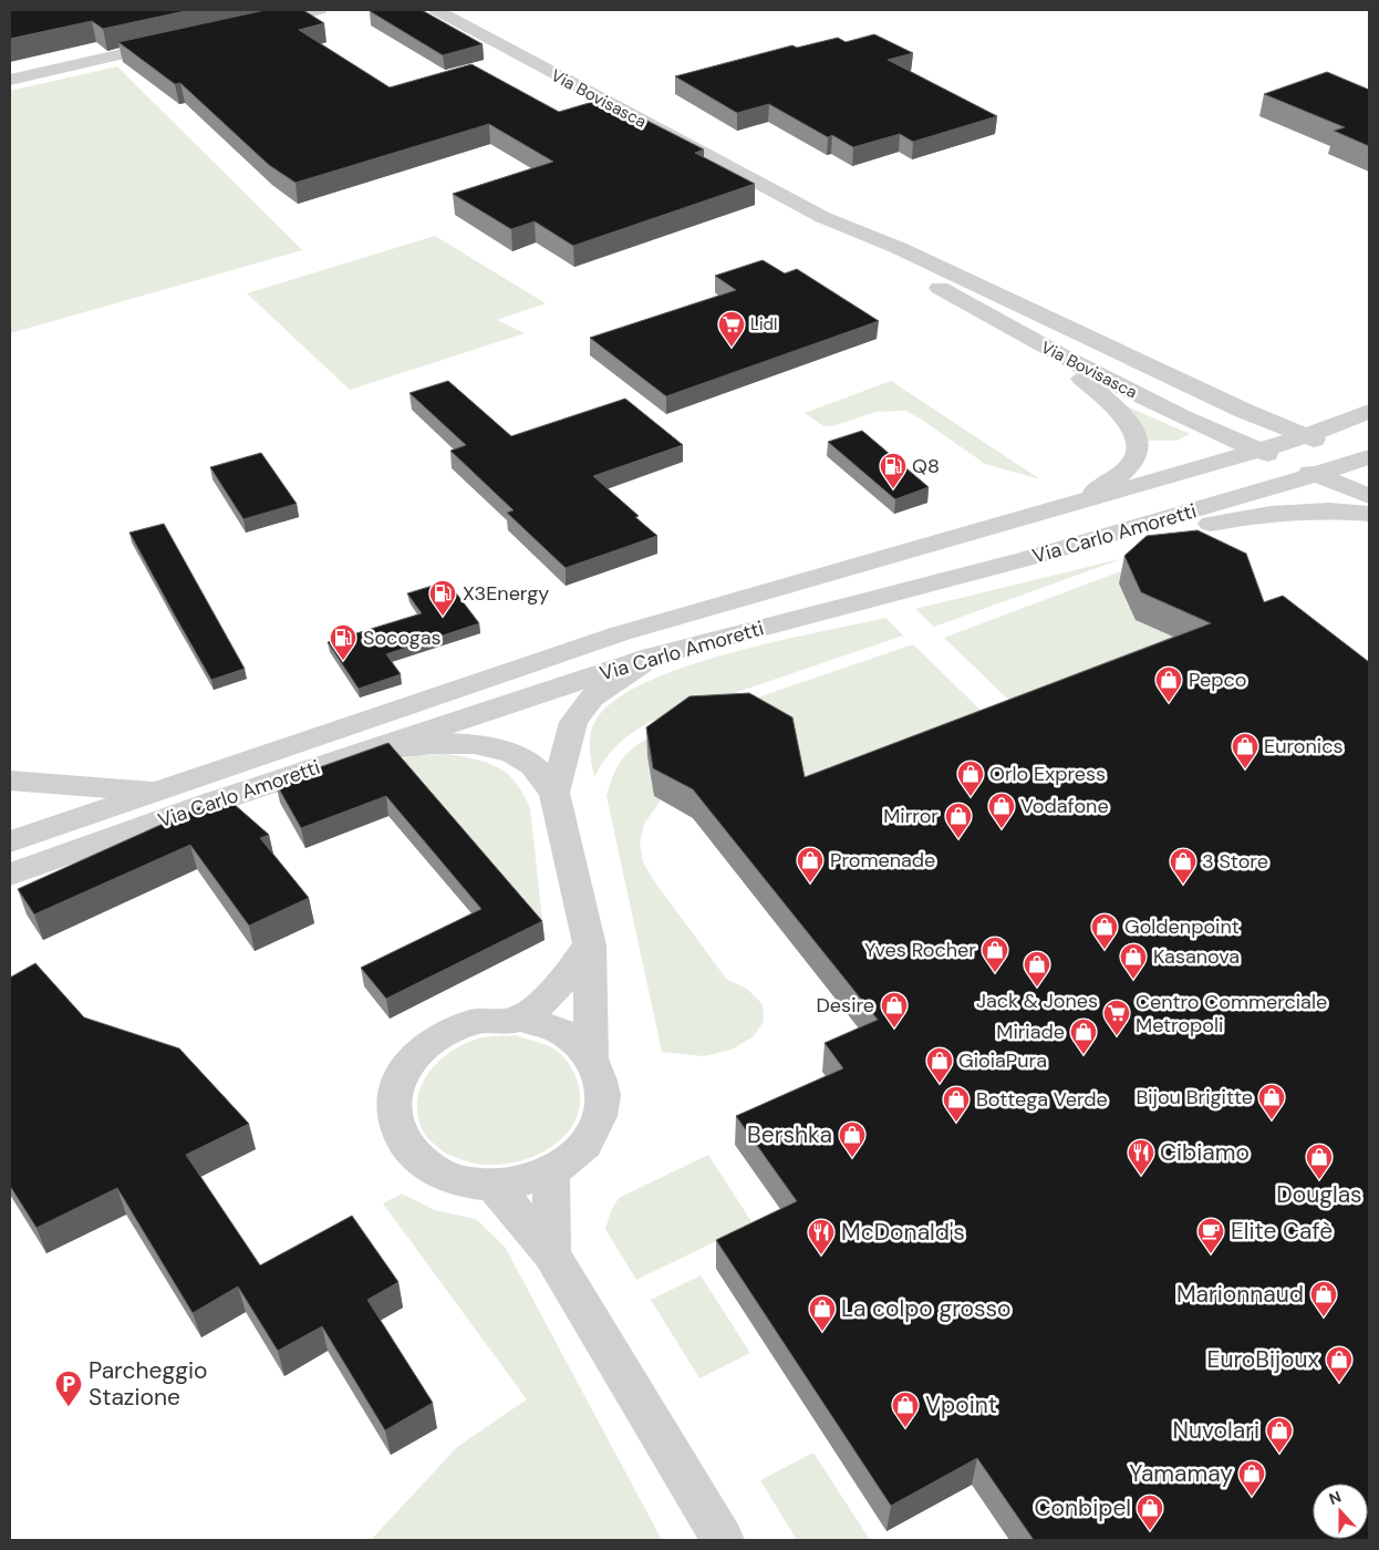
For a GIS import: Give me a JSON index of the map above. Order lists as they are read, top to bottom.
{
  "streets": {
    "street": ["Via Bovisasca", "Via Carlo Amoretti"]
  },
  "crossings": [
    ["Via Bovisasca", "Via Carlo Amoretti"]
  ],
  "places": {
    "supermarket": ["Lidl", "Centro Commerciale Metropoli"],
    "fuel station": ["Q8", "X3Energy", "Socogas"],
    "shop": [
      "Pepco",
      "Euronics",
      "Orlo Express",
      "Vodafone",
      "Mirror",
      "Promenade",
      "3 Store",
      "Goldenpoint",
      "Yves Rocher",
      "Kasanova",
      "Jack & Jones",
      "Desire",
      "Miriade",
      "GioiaPura",
      "Bijou Brigitte",
      "Bottega Verde",
      "Bershka",
      "Douglas",
      "Marionnaud",
      "La colpo grosso",
      "EuroBijoux",
      "Vpoint",
      "Nuvolari",
      "Yamamay",
      "Conbipel"
    ],
    "restaurant": ["Cibiamo", "McDonald's"],
    "cafe": ["Elite Cafè"],
    "parking": ["Parcheggio Stazione"]
  },
  "north": "top"
}
